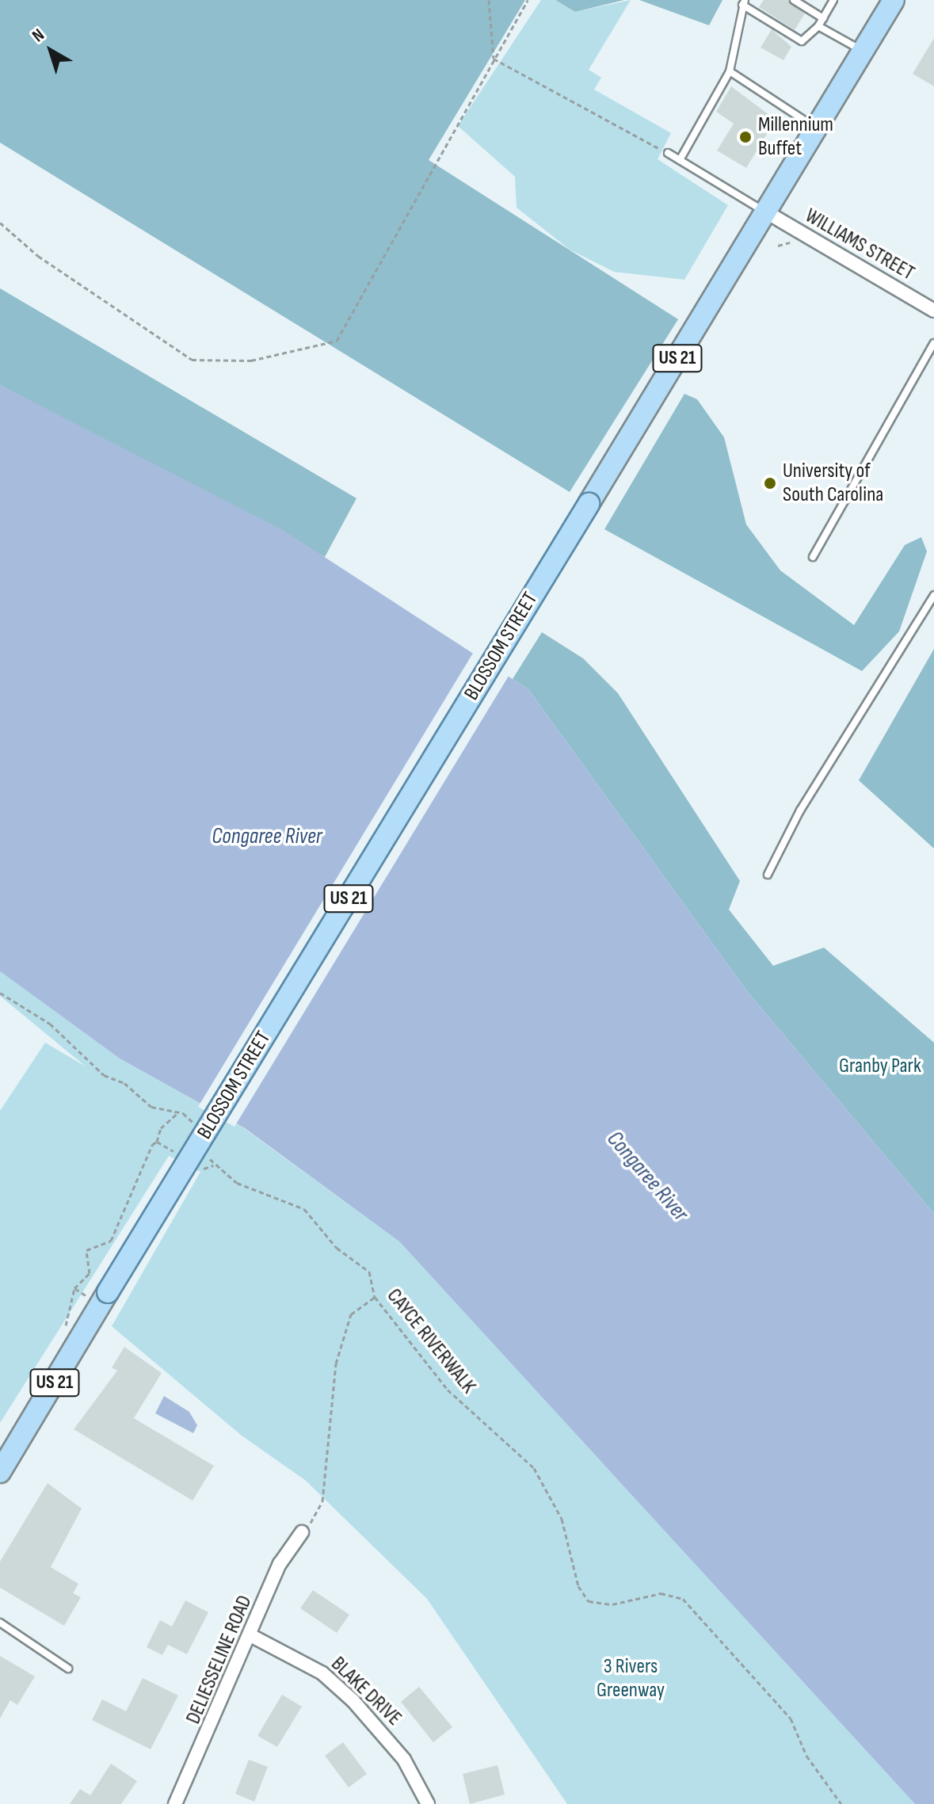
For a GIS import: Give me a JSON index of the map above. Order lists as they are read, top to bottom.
{
  "streets": {
    "main road": ["US 21", "BLOSSOM STREET"],
    "street": ["WILLIAMS STREET", "DELIESSELINE ROAD", "BLAKE DRIVE"],
    "path": ["CAYCE RIVERWALK"]
  },
  "crossings": [
    ["WILLIAMS STREET", "BLOSSOM STREET"],
    ["DELIESSELINE ROAD", "BLAKE DRIVE"]
  ],
  "water": ["Congaree River"],
  "parks": ["Granby Park", "3 Rivers Greenway"],
  "places": ["Millennium Buffet", "University of South Carolina"],
  "north": "top left"
}
